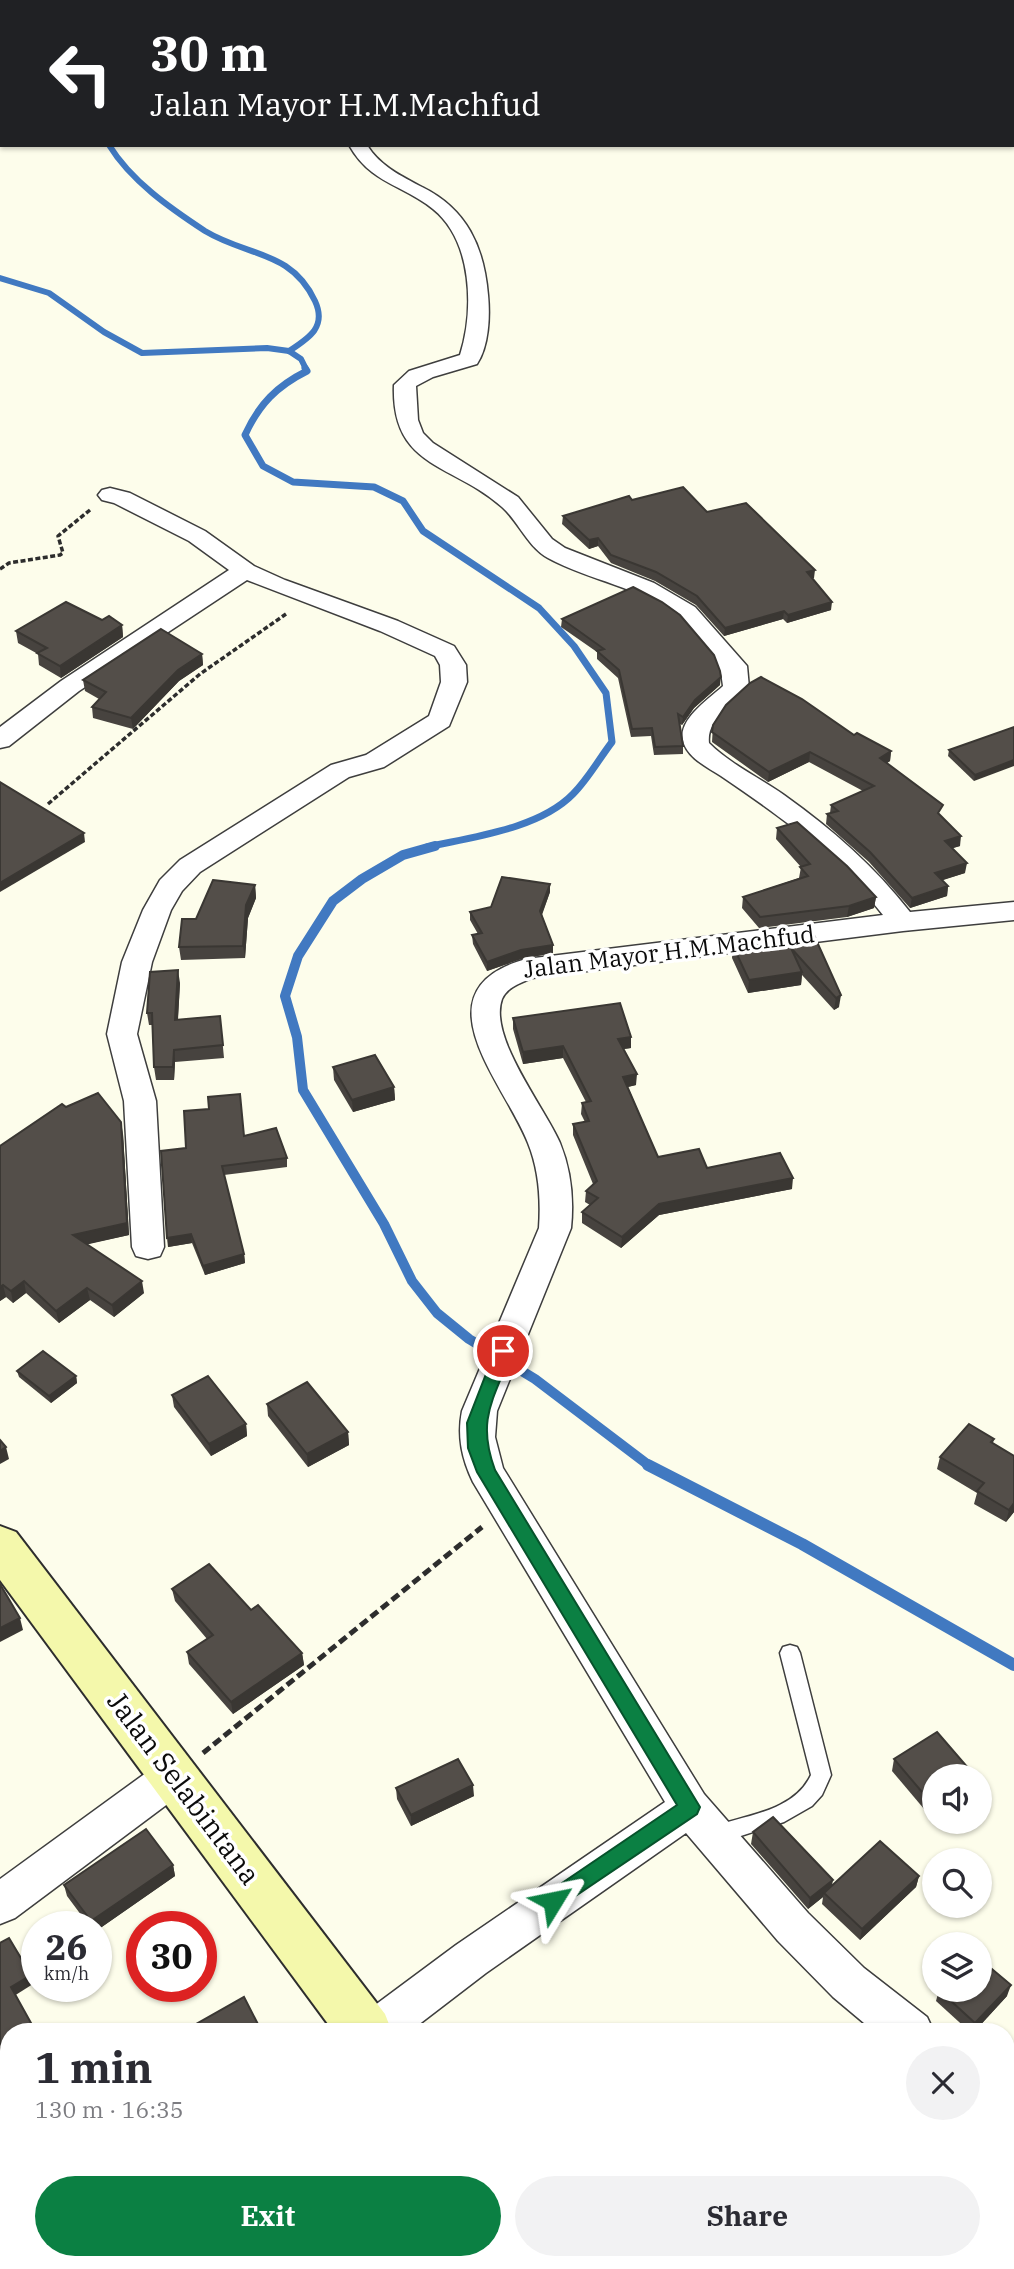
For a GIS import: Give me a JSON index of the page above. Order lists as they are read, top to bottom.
{
  "streets": {
    "street": ["Jalan Mayor H.M.Machfud", "Jalan Selabintana"]
  },
  "page": {
    "turn": ["30 m", "Jalan Mayor H.M.Machfud"],
    "speed": "26 km/h",
    "limit": "30",
    "heading": ["1 min", "130 m · 16:35"],
    "buttons": ["Exit", "Share"]
  }
}
